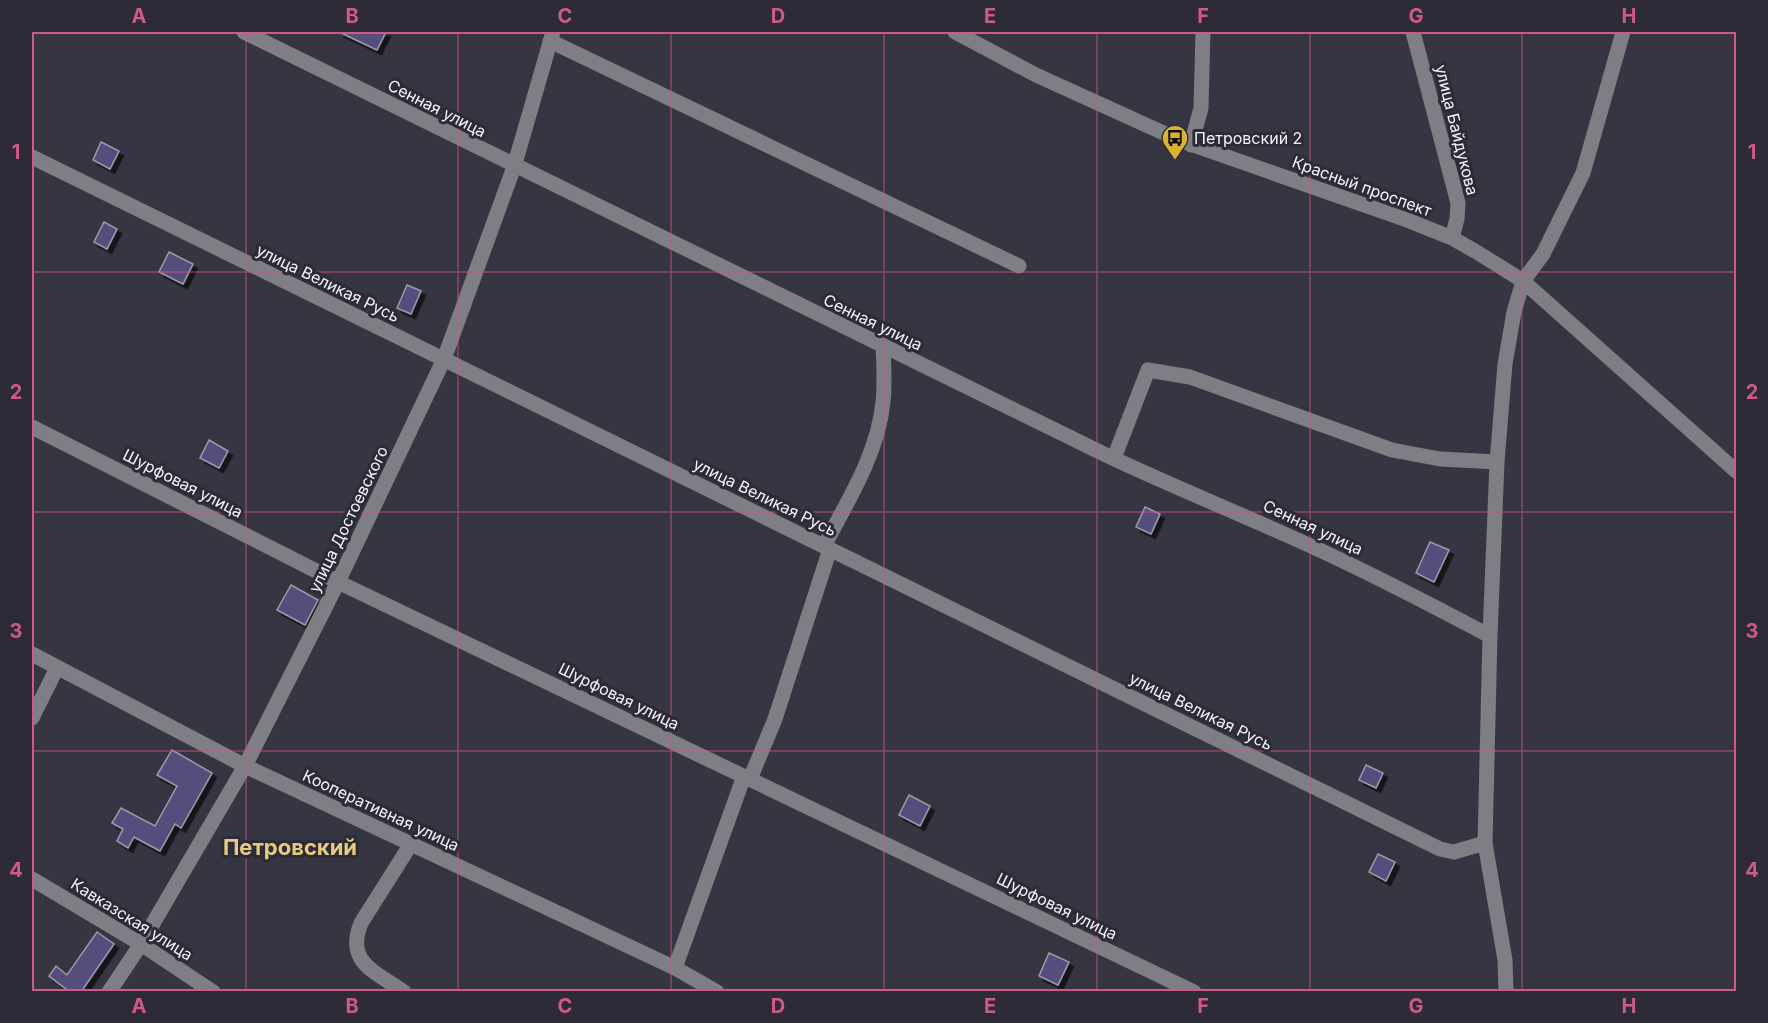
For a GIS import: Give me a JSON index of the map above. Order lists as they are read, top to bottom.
{
  "streets": {
    "street": [
      "Сенная улица",
      "улица Байдукова",
      "Красный проспект",
      "улица Великая Русь",
      "Шурфовая улица",
      "улица Достоевского",
      "Кооперативная улица",
      "Кавказская улица"
    ]
  },
  "crossings": [
    ["Сенная улица", "улица Достоевского"],
    ["улица Байдукова", "Красный проспект"],
    ["улица Великая Русь", "улица Достоевского"],
    ["Шурфовая улица", "улица Достоевского"],
    ["улица Достоевского", "Кооперативная улица"],
    ["улица Достоевского", "Кавказская улица"]
  ],
  "districts": ["Петровский"],
  "places": {
    "bus stop": ["Петровский 2"]
  },
  "grid": {
    "columns": [
      "A",
      "B",
      "C",
      "D",
      "E",
      "F",
      "G",
      "H"
    ],
    "rows": [
      "1",
      "2",
      "3",
      "4"
    ]
  }
}
